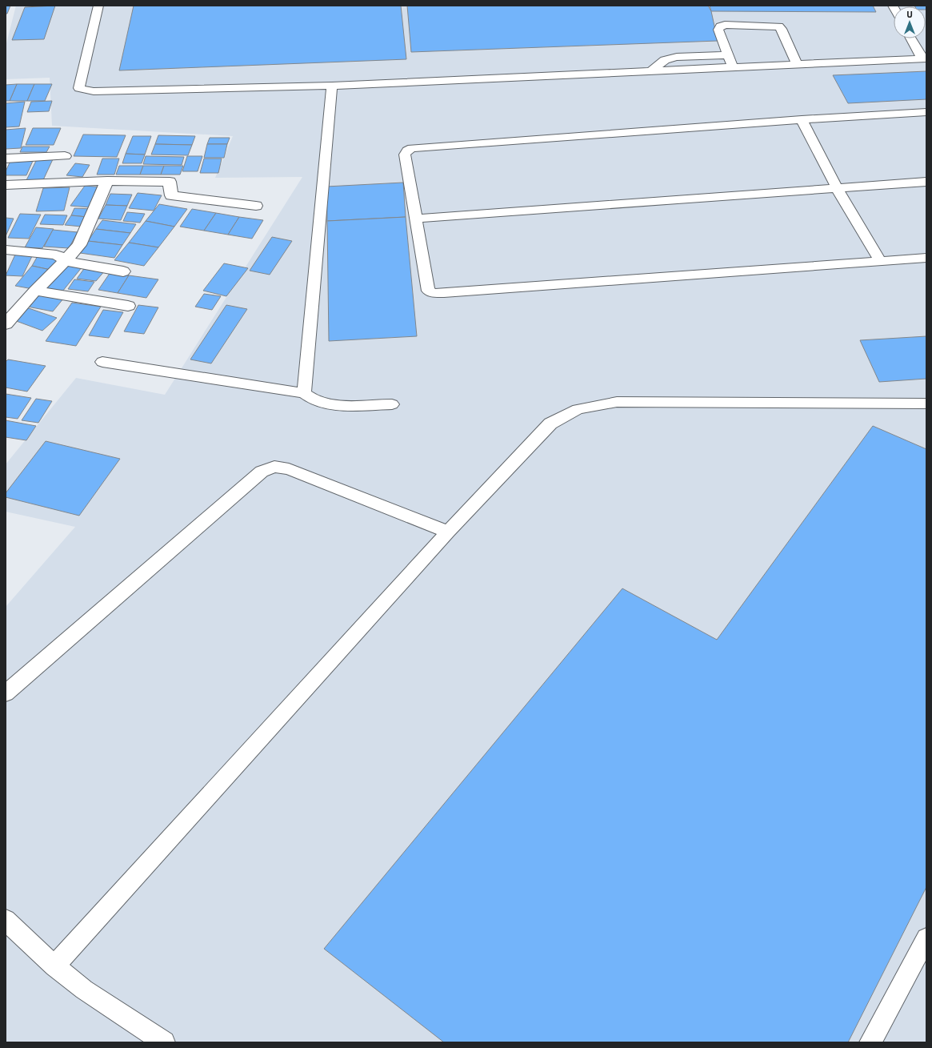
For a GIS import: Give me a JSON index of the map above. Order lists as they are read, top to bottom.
{
  "north": "top"
}
